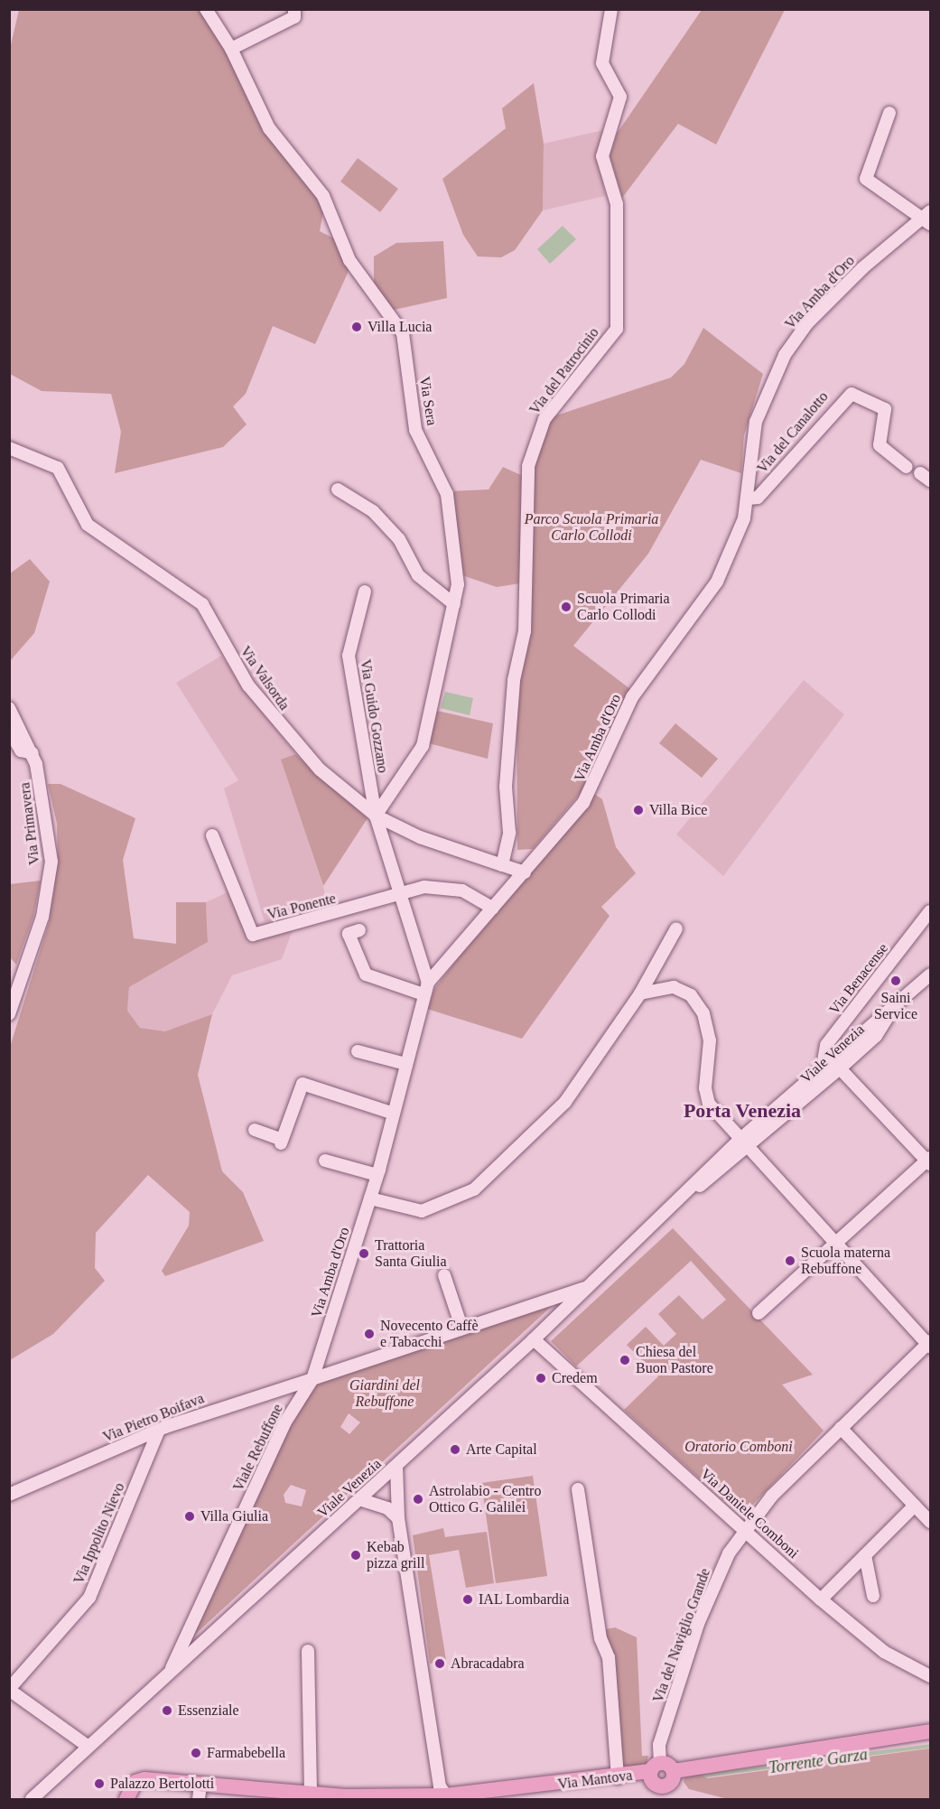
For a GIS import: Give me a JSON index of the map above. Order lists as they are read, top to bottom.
{
  "streets": {
    "main road": ["Via Mantova"],
    "street": [
      "Via Amba d'Oro",
      "Via del Patrocinio",
      "Via Sera",
      "Via del Canalotto",
      "Via Valsorda",
      "Via Guido Gozzano",
      "Via Primavera",
      "Via Ponente",
      "Via Benacense",
      "Viale Venezia",
      "Via Pietro Boifava",
      "Viale Rebuffone",
      "Via Daniele Comboni",
      "Via Ippolito Nievo",
      "Via del Naviglio Grande"
    ]
  },
  "crossings": [
    ["Via Amba d'Oro", "Via del Canalotto"],
    ["Via Amba d'Oro", "Via Pietro Boifava"],
    ["Via Amba d'Oro", "Viale Rebuffone"],
    ["Via del Patrocinio", "Via Valsorda"],
    ["Via Sera", "Via Valsorda"],
    ["Via Sera", "Via Guido Gozzano"],
    ["Via Valsorda", "Via Guido Gozzano"],
    ["Via Benacense", "Viale Venezia"],
    ["Viale Venezia", "Viale Rebuffone"],
    ["Viale Venezia", "Via Daniele Comboni"],
    ["Via Pietro Boifava", "Viale Rebuffone"],
    ["Via Pietro Boifava", "Via Ippolito Nievo"],
    ["Via Daniele Comboni", "Via del Naviglio Grande"],
    ["Via del Naviglio Grande", "Via Mantova"]
  ],
  "districts": ["Porta Venezia"],
  "water": ["Torrente Garza"],
  "parks": ["Parco Scuola Primaria Carlo Collodi", "Giardini del Rebuffone", "Oratorio Comboni"],
  "places": [
    "Villa Lucia",
    "Scuola Primaria Carlo Collodi",
    "Villa Bice",
    "Saini Service",
    "Trattoria Santa Giulia",
    "Scuola materna Rebuffone",
    "Novecento Caffè e Tabacchi",
    "Chiesa del Buon Pastore",
    "Credem",
    "Arte Capital",
    "Astrolabio - Centro Ottico G. Galilei",
    "Villa Giulia",
    "Kebab pizza grill",
    "IAL Lombardia",
    "Abracadabra",
    "Essenziale",
    "Farmabebella",
    "Palazzo Bertolotti"
  ]
}
